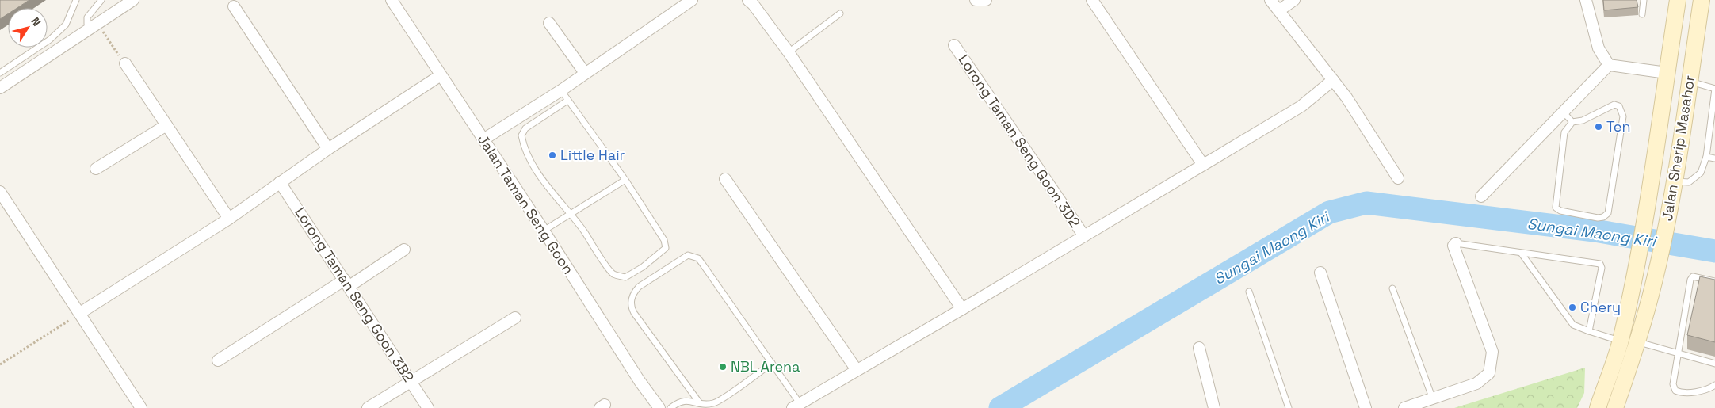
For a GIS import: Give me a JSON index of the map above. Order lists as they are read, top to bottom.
{
  "streets": {
    "main road": ["Jalan Sherip Masahor"],
    "street": ["Lorong Taman Seng Goon 3D2", "Jalan Taman Seng Goon", "Lorong Taman Seng Goon 3B2"]
  },
  "water": ["Sungai Maong Kiri"],
  "places": [
    "Ten",
    "Little Hair",
    "Chery",
    "NBL Arena"
  ],
  "north": "top right"
}
